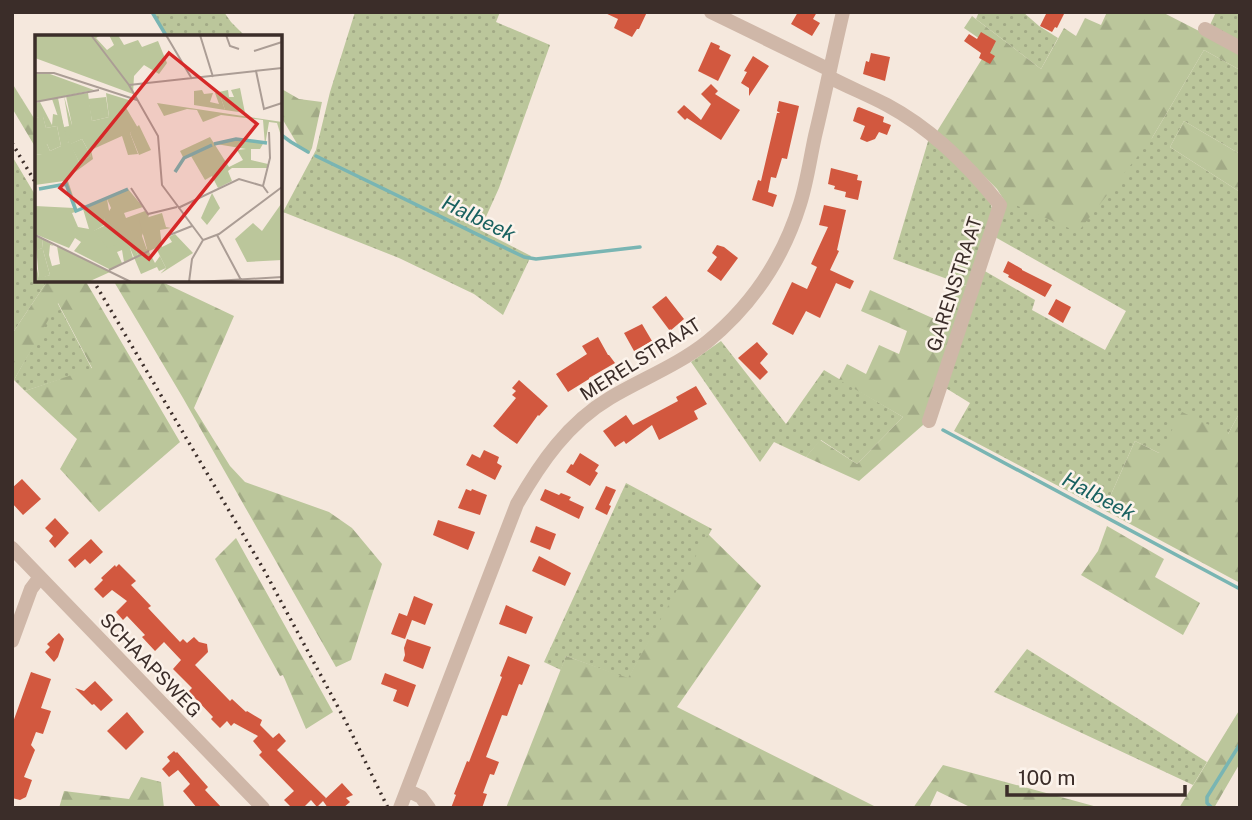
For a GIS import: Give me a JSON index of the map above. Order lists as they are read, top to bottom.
{
  "streets": {
    "street": ["GARENSTRAAT", "MERELSTRAAT", "SCHAAPSWEG"]
  },
  "crossings": [
    ["GARENSTRAAT", "MERELSTRAAT"]
  ],
  "water": ["Halbeek"],
  "scale_bar": "100 m"
}
